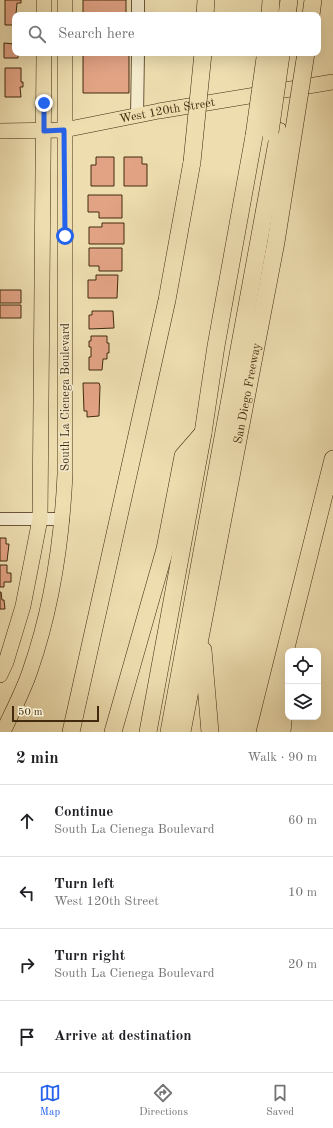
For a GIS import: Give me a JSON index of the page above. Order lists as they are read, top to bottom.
{
  "streets": {
    "highway": ["San Diego Freeway"],
    "main road": ["West 120th Street", "South La Cienega Boulevard"]
  },
  "crossings": [
    ["West 120th Street", "South La Cienega Boulevard"]
  ],
  "scale_bar": "50 m",
  "page": {
    "search": "Search here",
    "scale": "50 m",
    "heading": ["2 min", "Walk · 90 m"],
    "list": [
      ["Continue", "South La Cienega Boulevard", "60 m"],
      ["Turn left", "West 120th Street", "10 m"],
      ["Turn right", "South La Cienega Boulevard", "20 m"],
      "Arrive at destination"
    ],
    "nav": ["Map", "Directions", "Saved"]
  }
}
